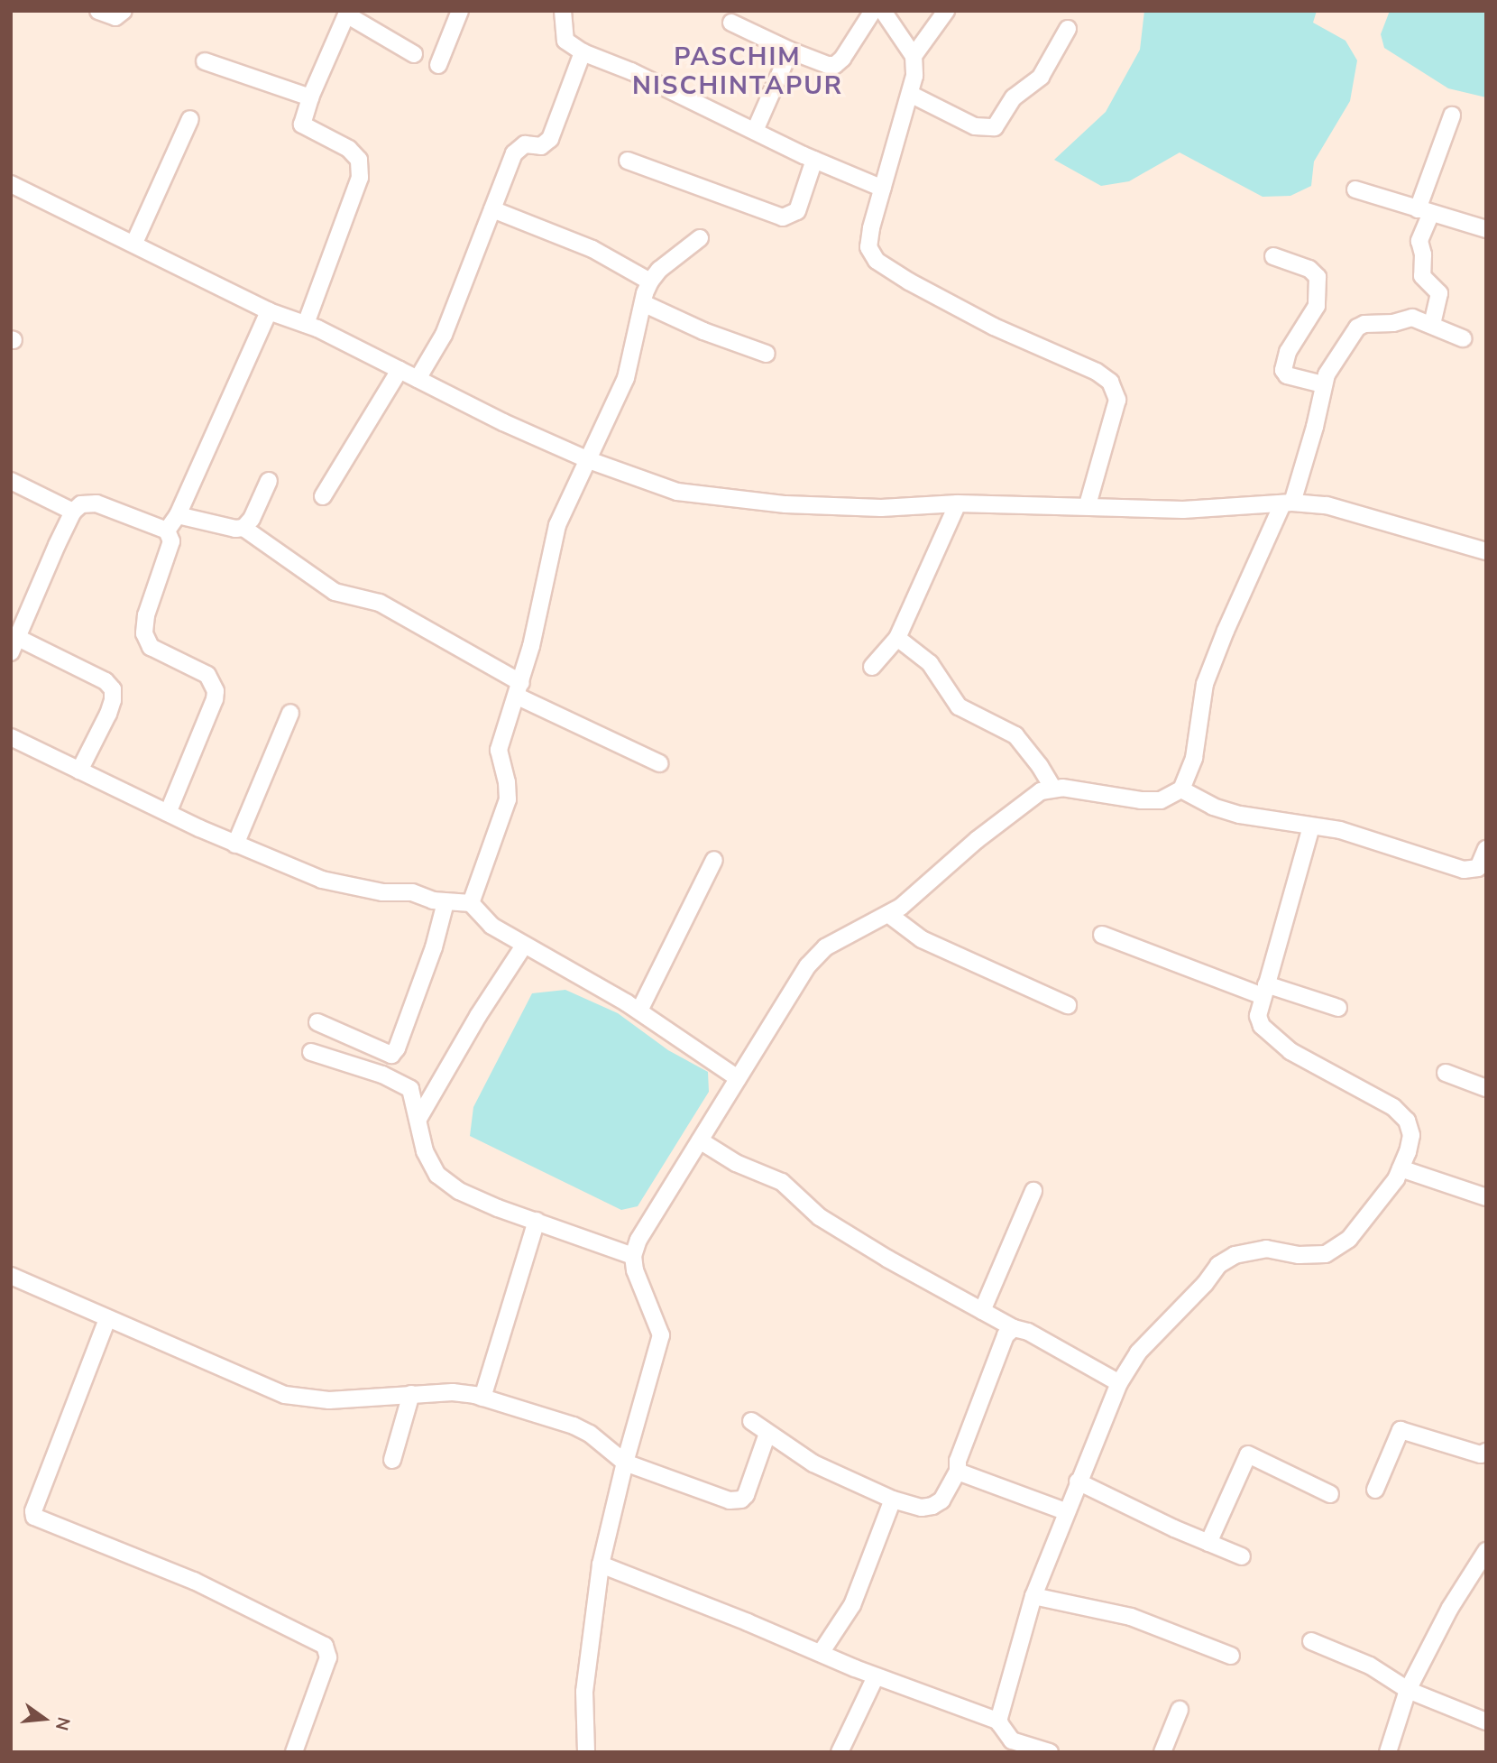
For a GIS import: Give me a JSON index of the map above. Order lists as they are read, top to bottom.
{
  "districts": ["PASCHIM NISCHINTAPUR"],
  "north": "right"
}
